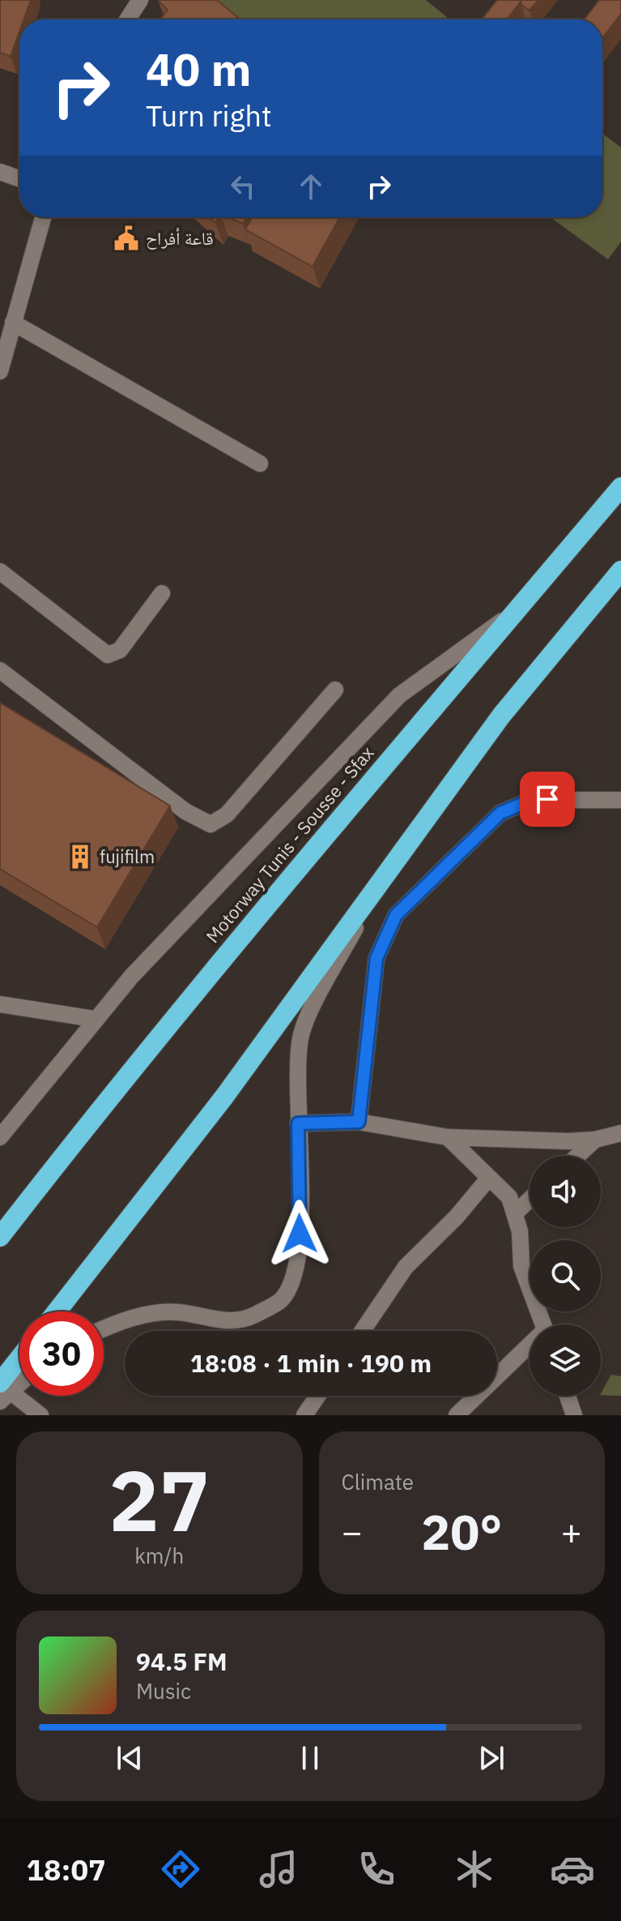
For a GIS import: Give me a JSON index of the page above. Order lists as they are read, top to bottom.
{
  "streets": {
    "highway": ["Motorway Tunis - Sousse - Sfax"]
  },
  "places": {
    "public building": ["قاعة أفراح"],
    "building": ["fujifilm"]
  },
  "page": {
    "turn": ["40 m", "Turn right"],
    "limit": "30",
    "trip": "18:08 · 1 min · 190 m",
    "tile": [
      ["27", "km/h"],
      "Climate"
    ],
    "heat": ["−", "20°", "+"],
    "song": ["94.5 FM", "Music"],
    "tabs": "18:07"
  }
}
